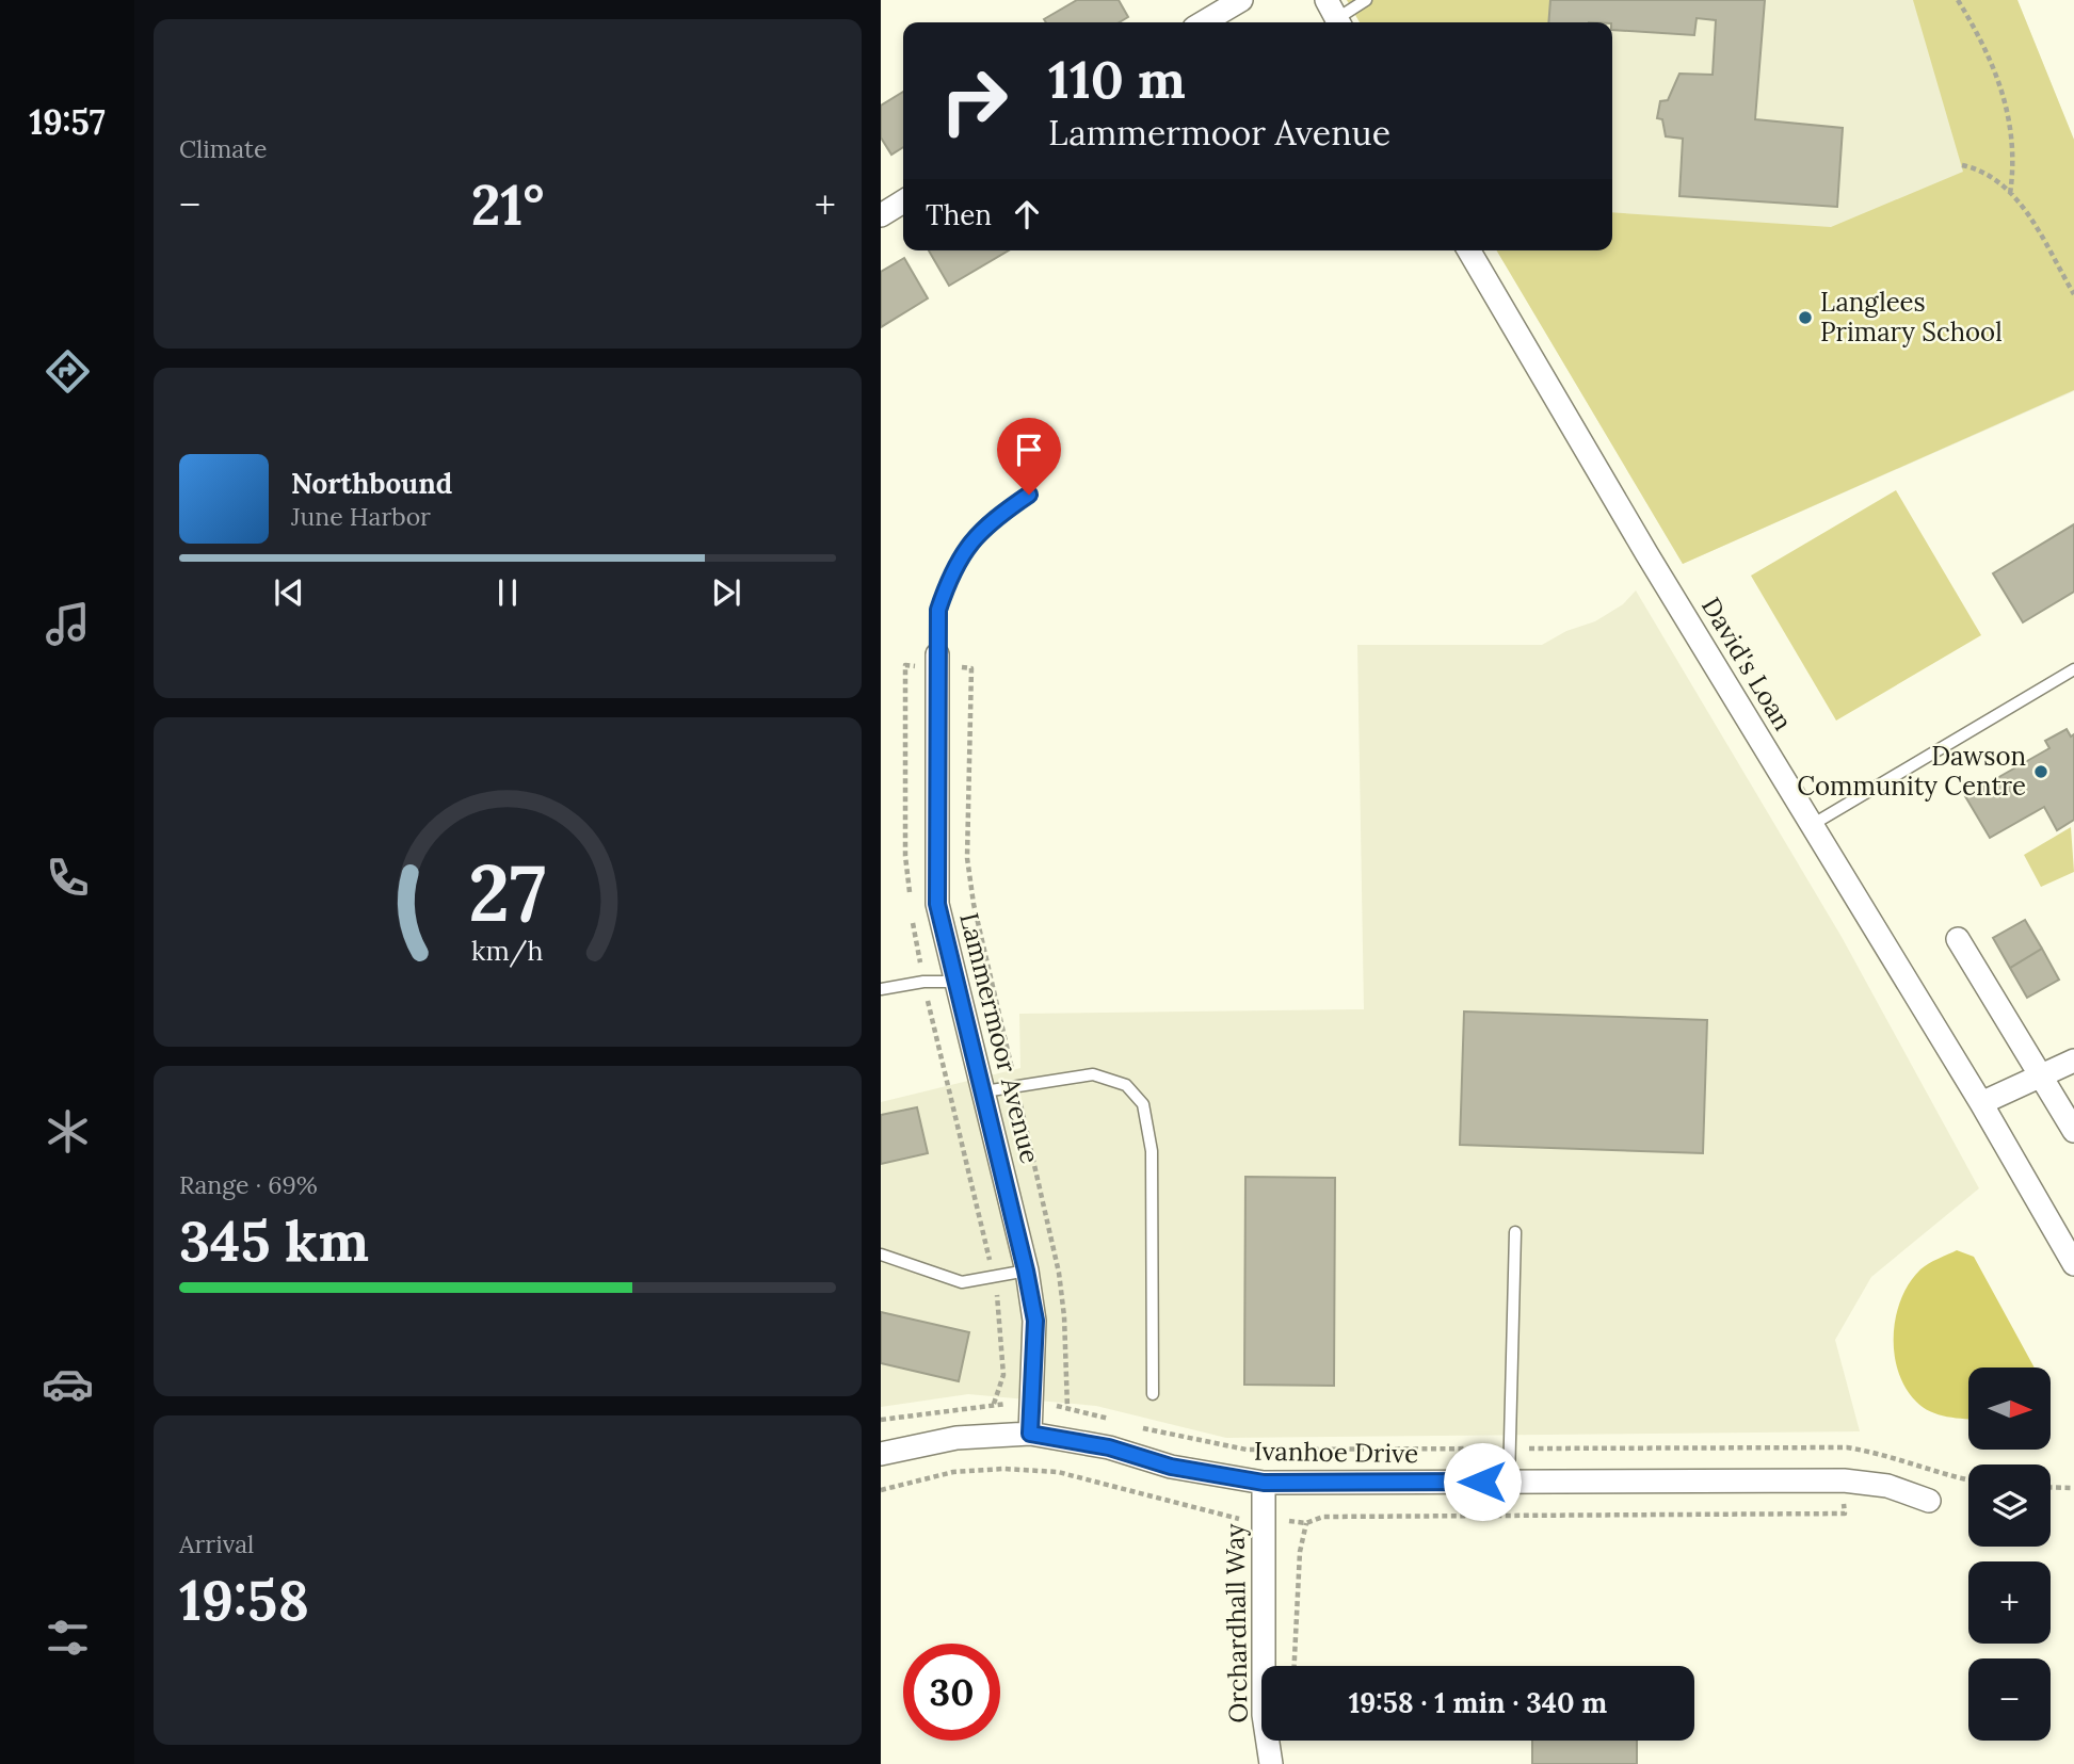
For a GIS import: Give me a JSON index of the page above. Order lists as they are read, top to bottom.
{
  "streets": {
    "street": [
      "David's Loan",
      "Lammermoor Avenue",
      "Ivanhoe Drive",
      "Orchardhall Way"
    ]
  },
  "crossings": [
    ["Lammermoor Avenue", "Ivanhoe Drive"],
    ["Ivanhoe Drive", "Orchardhall Way"]
  ],
  "places": ["Langlees Primary School", "Dawson Community Centre"],
  "north": "right",
  "page": {
    "tabs": "19:57",
    "tile": [
      "Climate",
      ["Range · 69%", "345 km"],
      ["Arrival", "19:58"]
    ],
    "turn": ["110 m", "Lammermoor Avenue"],
    "heat": ["−", "21°", "+"],
    "then": "Then",
    "song": ["Northbound", "June Harbor"],
    "map_buttons": ["+", "−"],
    "limit": "30",
    "trip": "19:58 · 1 min · 340 m",
    "gauge": ["27", "km/h"]
  }
}
